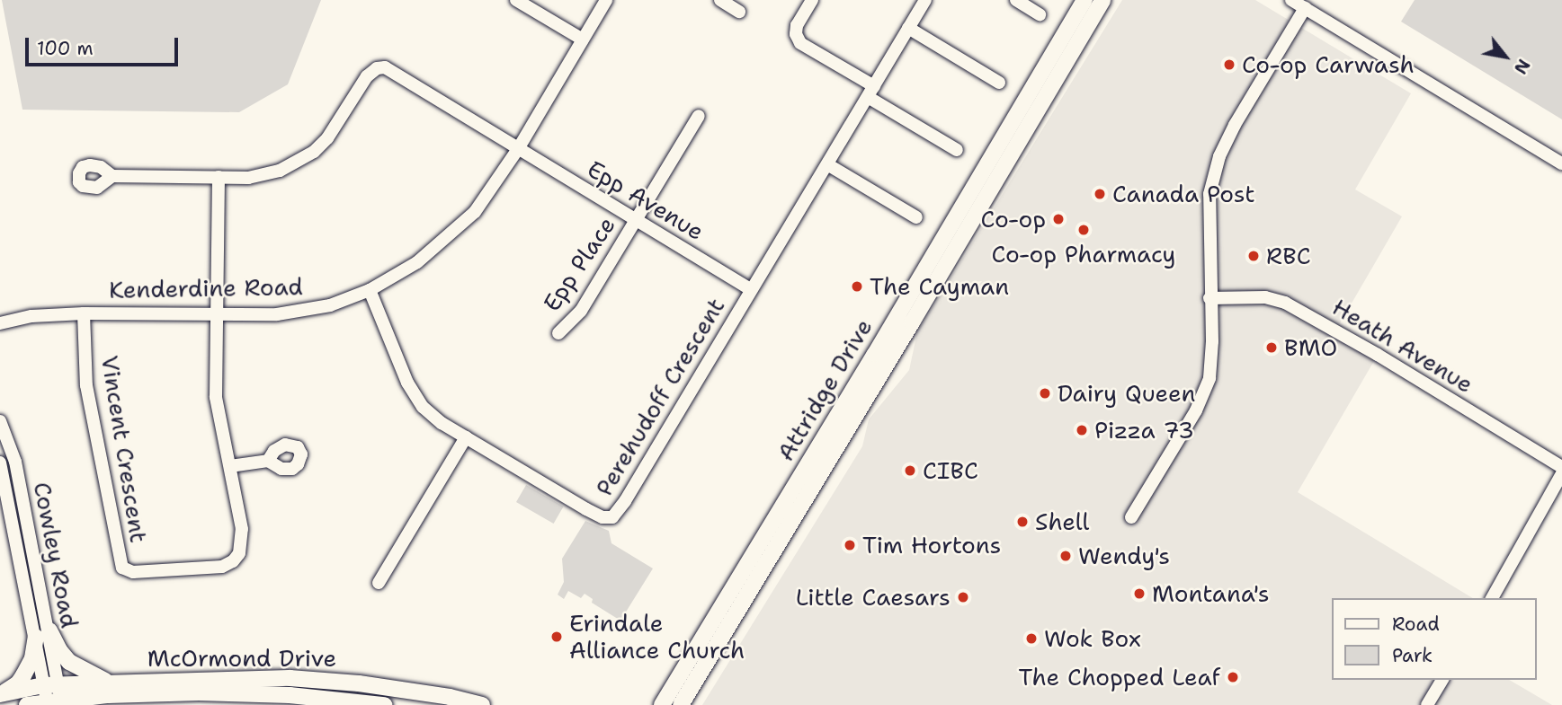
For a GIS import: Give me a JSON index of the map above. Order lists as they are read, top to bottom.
{
  "streets": {
    "main road": ["Attridge Drive", "McOrmond Drive"],
    "street": [
      "Epp Avenue",
      "Epp Place",
      "Kenderdine Road",
      "Heath Avenue",
      "Perehudoff Crescent",
      "Vincent Crescent",
      "Cowley Road"
    ]
  },
  "crossings": [
    ["Epp Avenue", "Epp Place"],
    ["Epp Avenue", "Kenderdine Road"],
    ["Epp Avenue", "Perehudoff Crescent"],
    ["Epp Avenue", "Vincent Crescent"],
    ["Kenderdine Road", "Perehudoff Crescent"],
    ["Kenderdine Road", "Vincent Crescent"],
    ["Cowley Road", "McOrmond Drive"]
  ],
  "places": [
    "Co-op Carwash",
    "Canada Post",
    "Co-op",
    "Co-op Pharmacy",
    "RBC",
    "The Cayman",
    "BMO",
    "Dairy Queen",
    "Pizza 73",
    "CIBC",
    "Shell",
    "Tim Hortons",
    "Wendy's",
    "Montana's",
    "Little Caesars",
    "Erindale Alliance Church",
    "Wok Box",
    "The Chopped Leaf"
  ],
  "legend": ["Road", "Park"],
  "scale_bar": "100 m",
  "north": "bottom right"
}
